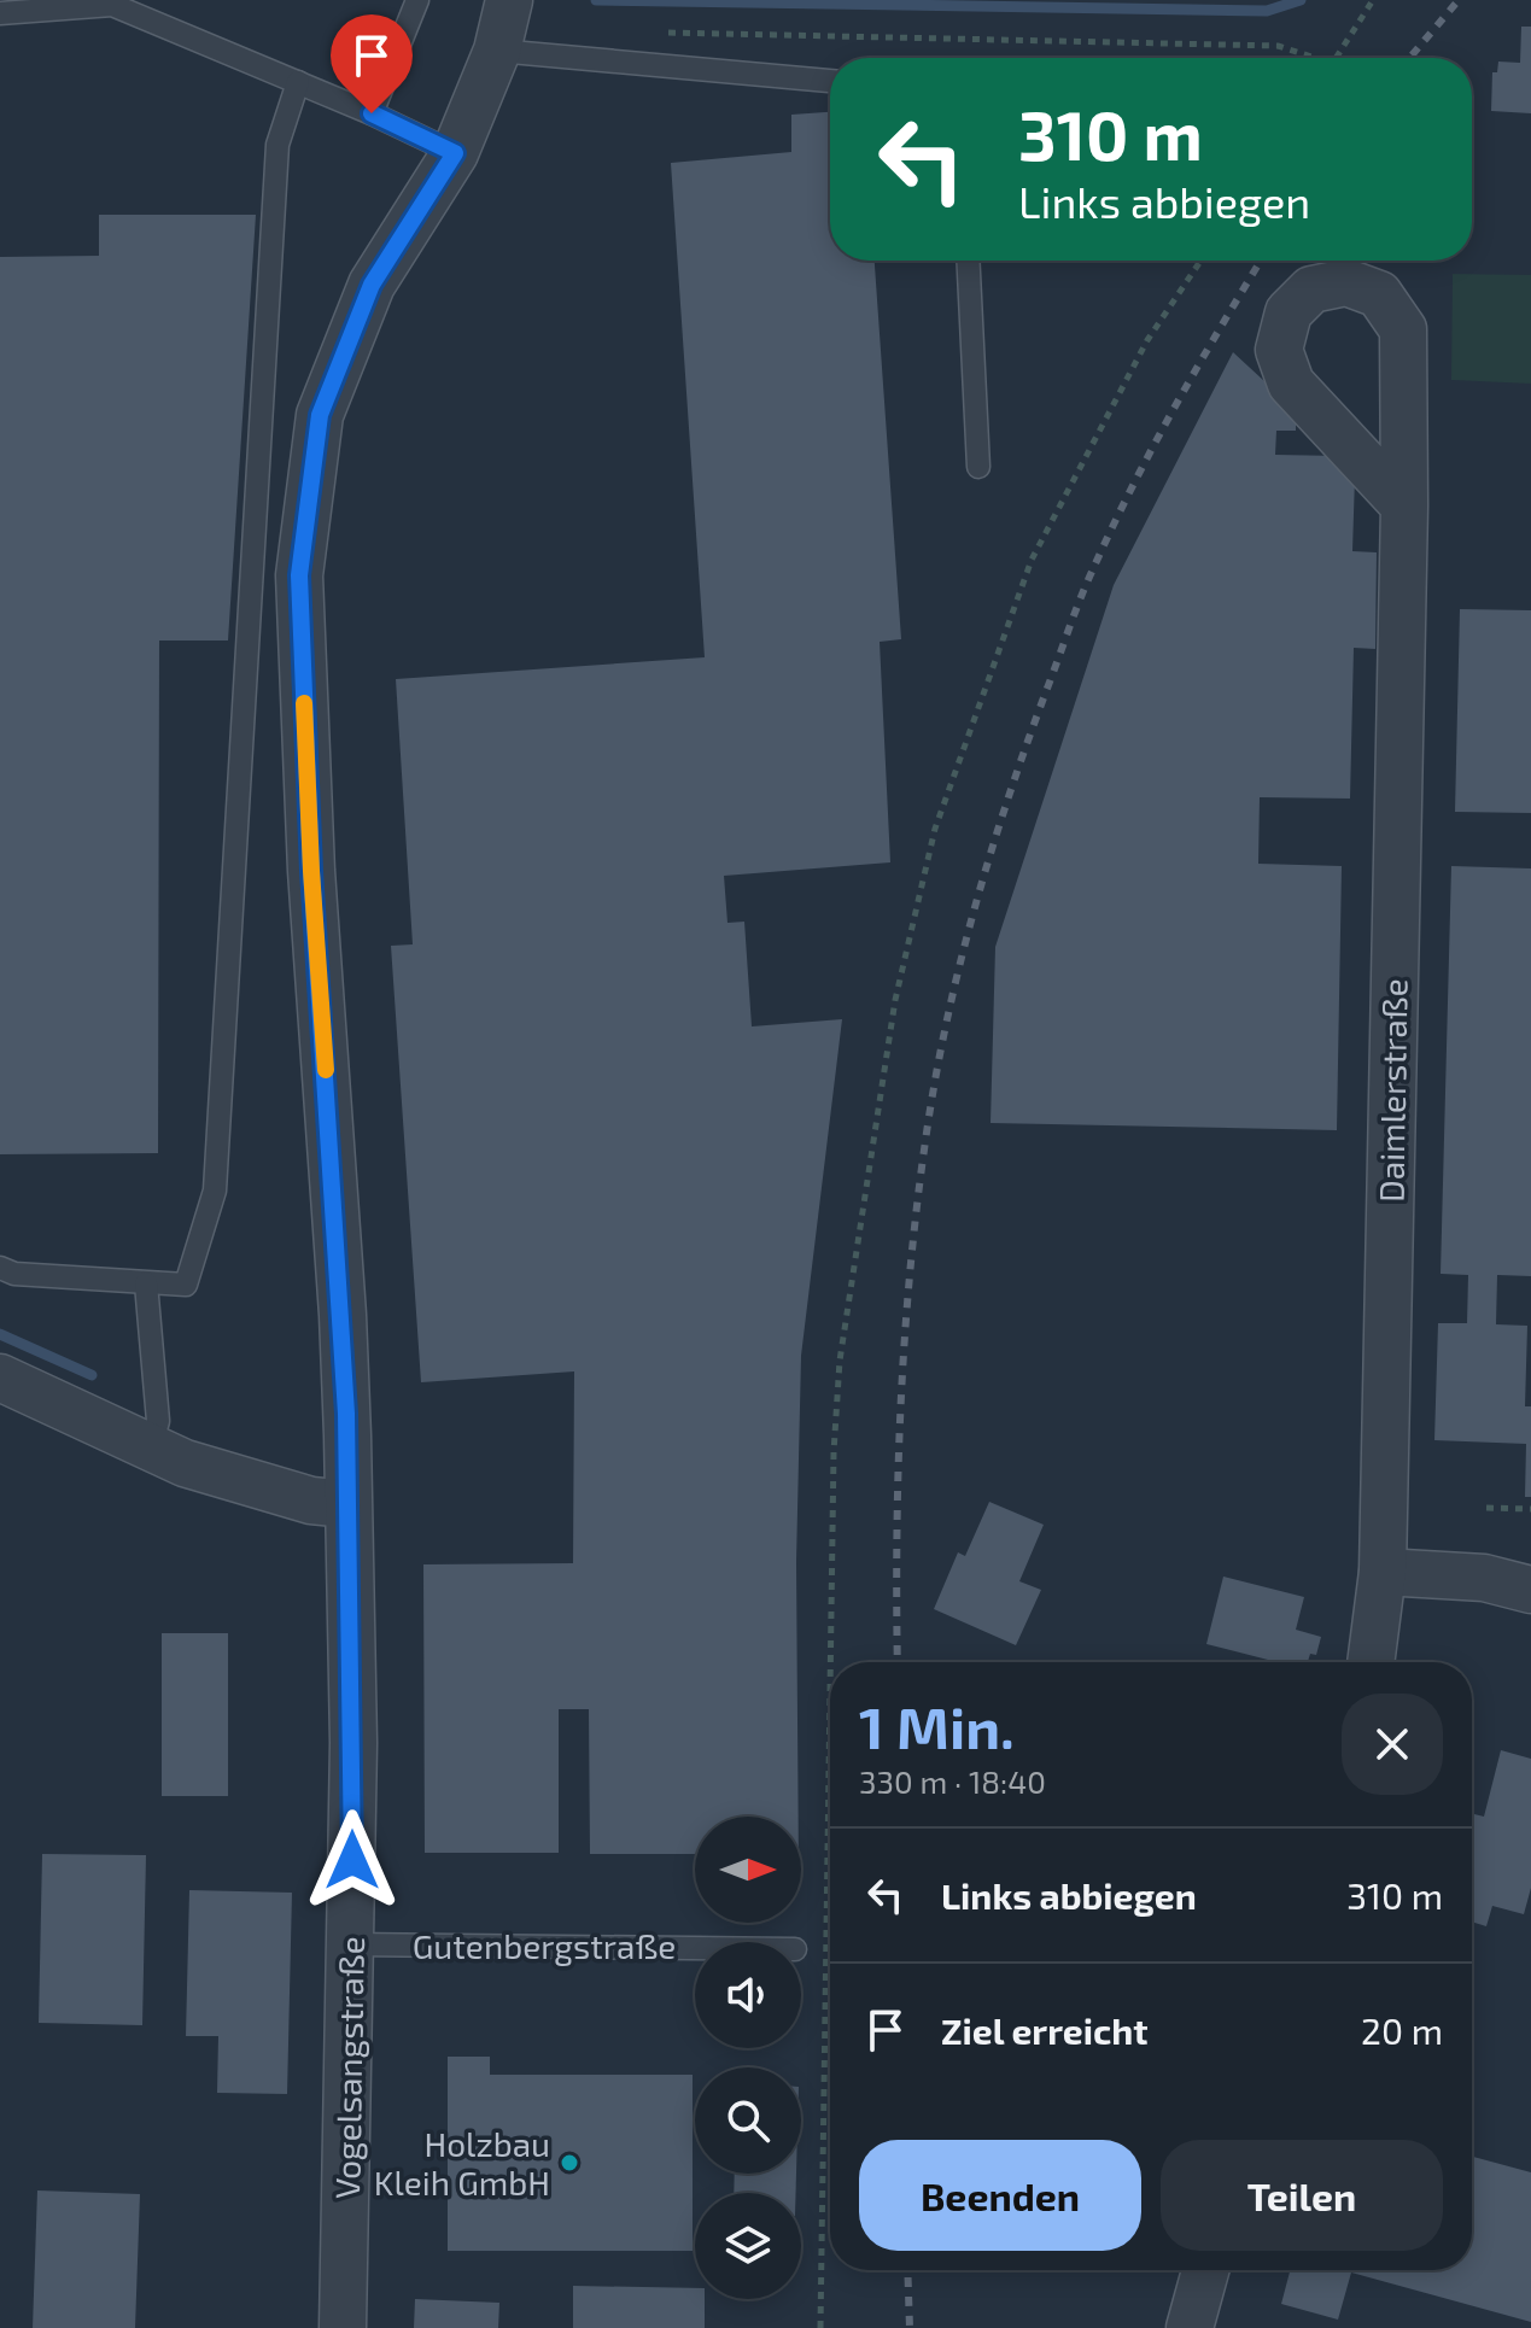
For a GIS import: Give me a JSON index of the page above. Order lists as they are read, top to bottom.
{
  "streets": {
    "street": ["Daimlerstraße", "Vogelsangstraße"],
    "lane": ["Gutenbergstraße"]
  },
  "crossings": [
    ["Gutenbergstraße", "Vogelsangstraße"]
  ],
  "places": ["Holzbau Kleih GmbH"],
  "north": "right",
  "page": {
    "turn": ["310 m", "Links abbiegen"],
    "heading": ["1 Min.", "330 m · 18:40"],
    "list": [
      {
        "name": "Links abbiegen",
        "value": "310 m"
      },
      {
        "name": "Ziel erreicht",
        "value": "20 m"
      }
    ],
    "buttons": ["Beenden", "Teilen"]
  }
}
